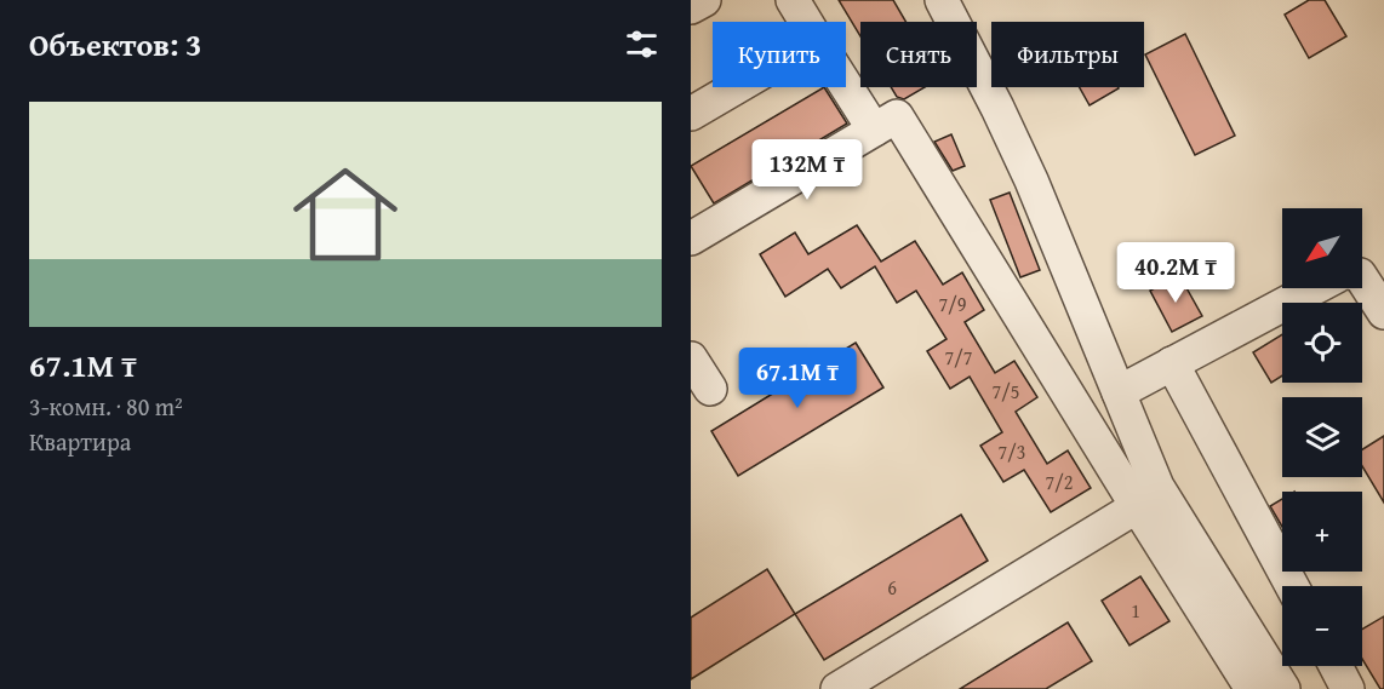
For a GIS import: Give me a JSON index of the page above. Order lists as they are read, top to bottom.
{
  "house_numbers": [
    "7/9",
    "7/7",
    "7/5",
    "7/3",
    "7/2",
    "6",
    "1"
  ],
  "north": "bottom left",
  "page": {
    "heading": "Объектов: 3",
    "chip": ["Купить", "Снять", "Фильтры"],
    "list": [
      {
        "name": "67.1M ₸",
        "note": "3-комн. · 80 m² · Квартира"
      }
    ],
    "price": ["132M ₸", "40.2M ₸", "67.1M ₸"],
    "map_buttons": ["+", "−"]
  }
}
